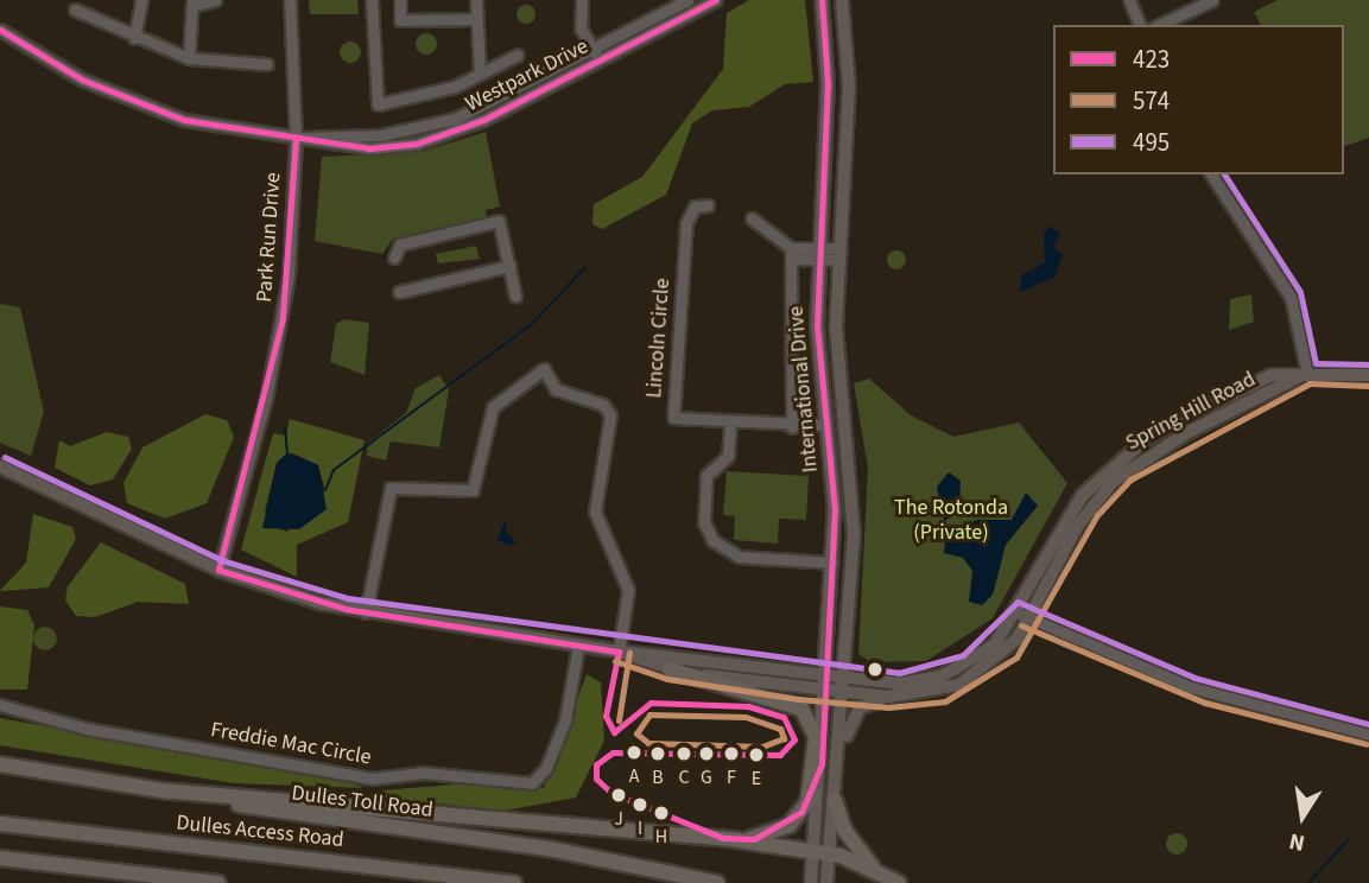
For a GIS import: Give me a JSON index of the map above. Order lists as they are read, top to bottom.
{
  "streets": {
    "highway": ["Dulles Toll Road", "Dulles Access Road"],
    "main road": ["International Drive", "Spring Hill Road"],
    "street": [
      "Westpark Drive",
      "Park Run Drive",
      "Lincoln Circle",
      "Freddie Mac Circle"
    ]
  },
  "crossings": [
    ["Westpark Drive", "Park Run Drive"],
    ["Lincoln Circle", "International Drive"],
    ["International Drive", "Spring Hill Road"]
  ],
  "parks": ["The Rotonda (Private)"],
  "places": [
    "A",
    "B",
    "C",
    "G",
    "F",
    "E",
    "J",
    "I",
    "H"
  ],
  "lines": ["transit line 423", "transit line 495", "transit line 574"],
  "legend": ["423", "574", "495"],
  "north": "bottom"
}
